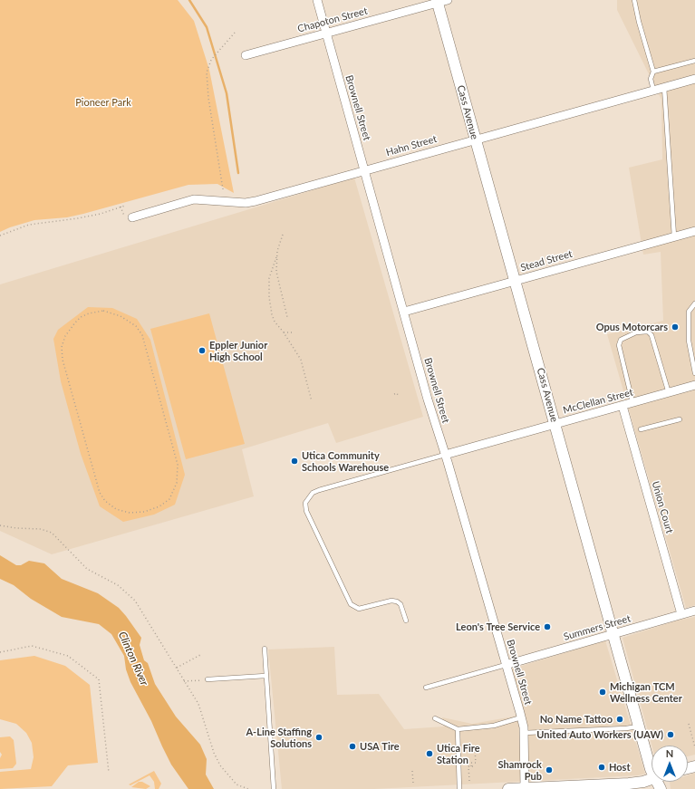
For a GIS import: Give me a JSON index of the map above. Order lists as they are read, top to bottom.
{
  "streets": {
    "street": [
      "Chapoton Street",
      "Brownell Street",
      "Cass Avenue",
      "Hahn Street",
      "Stead Street",
      "McClellan Street",
      "Union Court",
      "Summers Street"
    ]
  },
  "crossings": [
    ["Chapoton Street", "Brownell Street"],
    ["Chapoton Street", "Cass Avenue"],
    ["Brownell Street", "Hahn Street"],
    ["Brownell Street", "Stead Street"],
    ["Brownell Street", "McClellan Street"],
    ["Brownell Street", "Summers Street"],
    ["Cass Avenue", "Hahn Street"],
    ["Cass Avenue", "Stead Street"],
    ["Cass Avenue", "McClellan Street"],
    ["Cass Avenue", "Summers Street"],
    ["McClellan Street", "Union Court"],
    ["Union Court", "Summers Street"]
  ],
  "water": ["Clinton River"],
  "parks": ["Pioneer Park"],
  "places": [
    "Opus Motorcars",
    "Eppler Junior High School",
    "Utica Community Schools Warehouse",
    "Leon's Tree Service",
    "Michigan TCM Wellness Center",
    "No Name Tattoo",
    "United Auto Workers (UAW)",
    "A-Line Staffing Solutions",
    "USA Tire",
    "Utica Fire Station",
    "Host",
    "Shamrock Pub"
  ],
  "north": "top"
}
